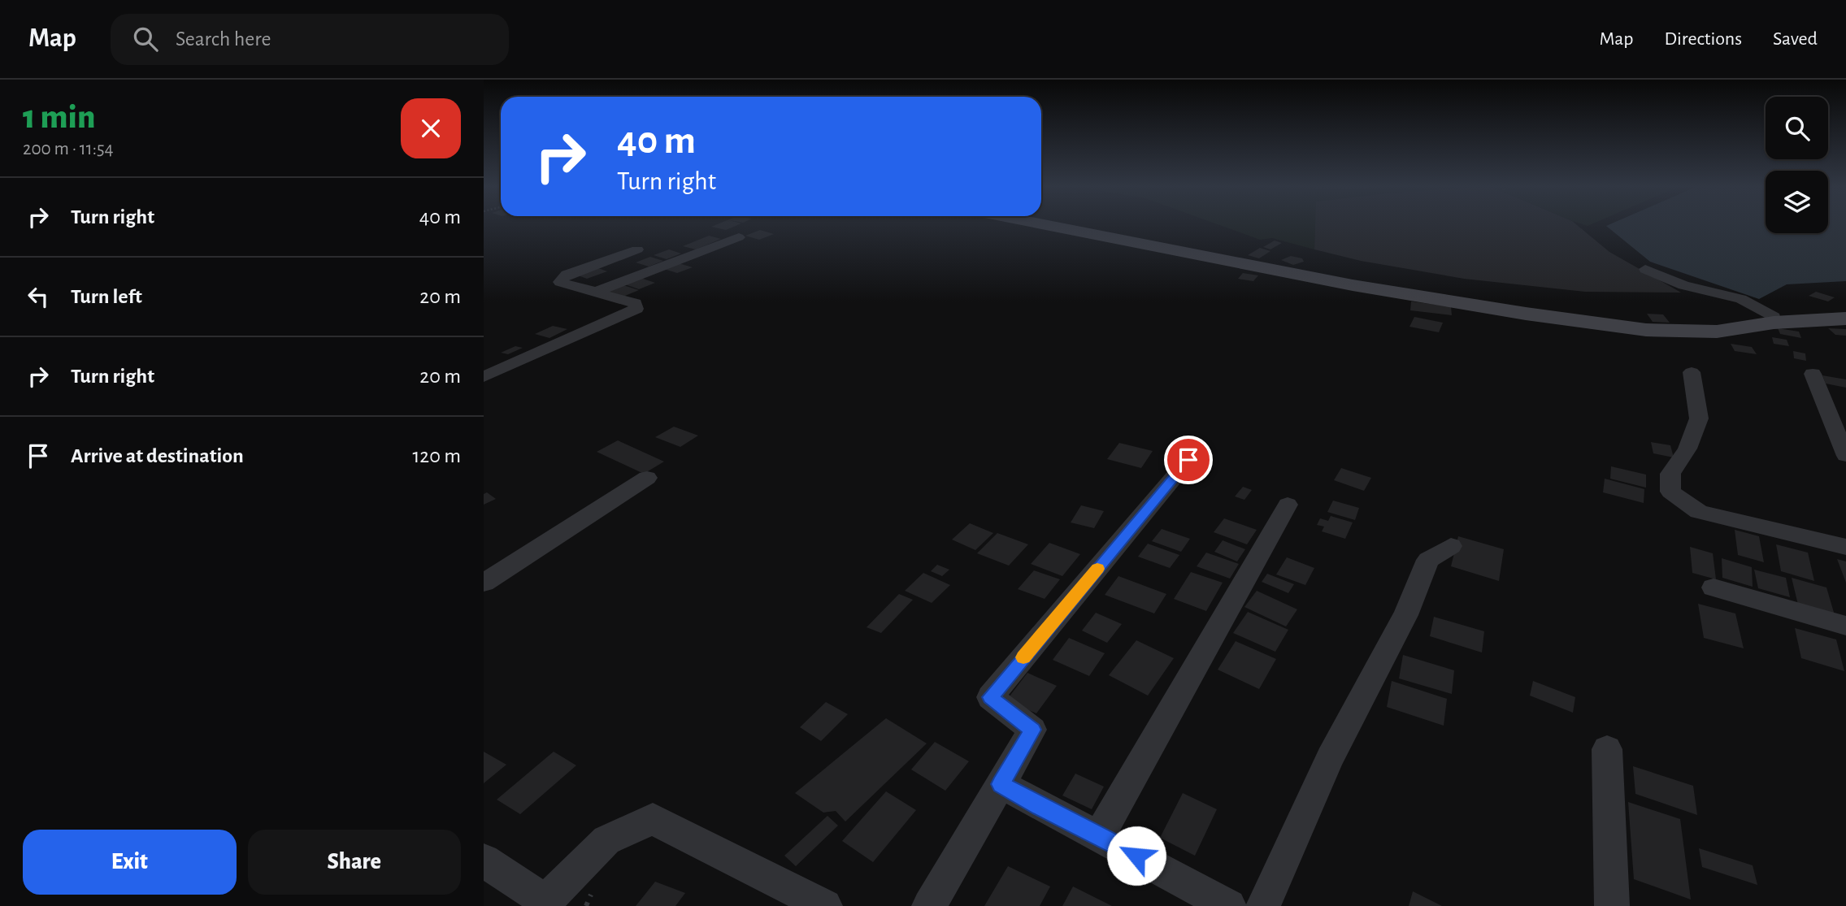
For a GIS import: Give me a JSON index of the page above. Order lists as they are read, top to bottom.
{
  "page": {
    "header": "Map",
    "search": "Search here",
    "nav": ["Map", "Directions", "Saved"],
    "heading": ["1 min", "200 m · 11:54"],
    "turn": ["40 m", "Turn right"],
    "list": [
      {
        "name": "Turn right",
        "value": "40 m"
      },
      {
        "name": "Turn left",
        "value": "20 m"
      },
      {
        "name": "Turn right",
        "value": "20 m"
      },
      {
        "name": "Arrive at destination",
        "value": "120 m"
      }
    ],
    "buttons": ["Exit", "Share"]
  }
}
